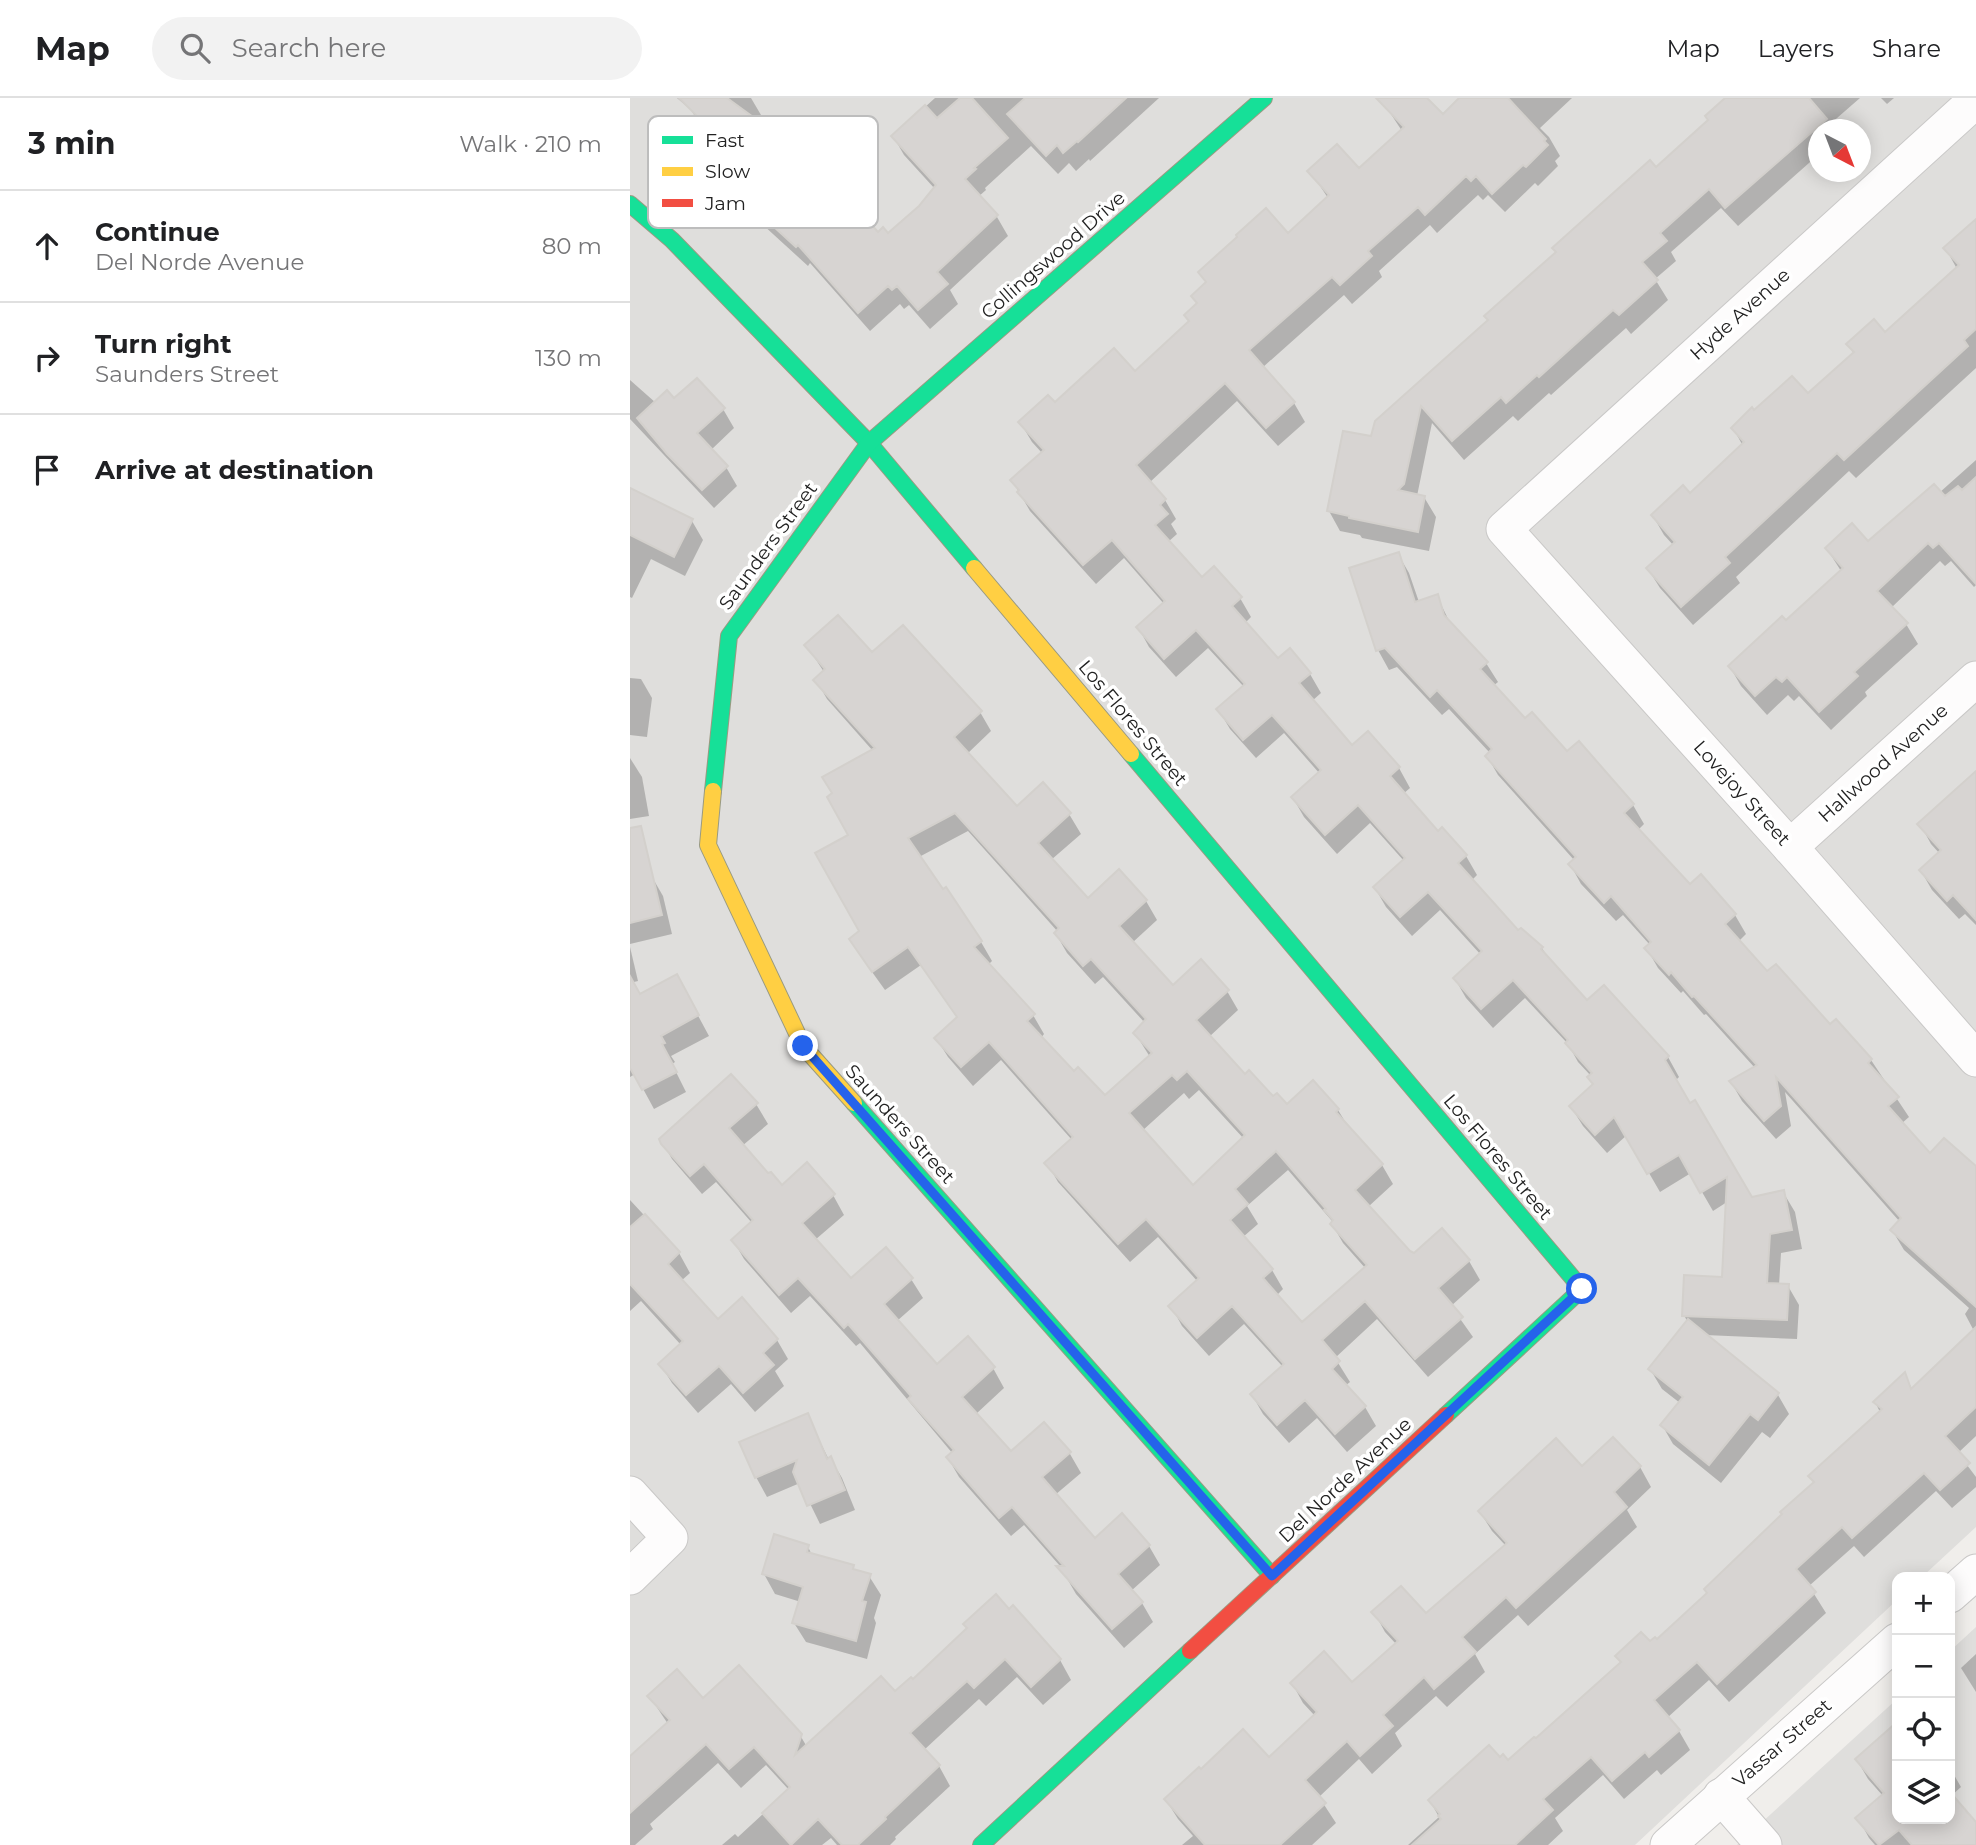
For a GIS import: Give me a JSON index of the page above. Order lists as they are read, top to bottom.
{
  "streets": {
    "street": [
      "Collingswood Drive",
      "Hyde Avenue",
      "Saunders Street",
      "Los Flores Street",
      "Hallwood Avenue",
      "Lovejoy Street",
      "Del Norde Avenue",
      "Vassar Street"
    ]
  },
  "crossings": [
    ["Collingswood Drive", "Saunders Street"],
    ["Collingswood Drive", "Los Flores Street"],
    ["Hyde Avenue", "Lovejoy Street"],
    ["Saunders Street", "Los Flores Street"],
    ["Saunders Street", "Del Norde Avenue"],
    ["Los Flores Street", "Del Norde Avenue"],
    ["Hallwood Avenue", "Lovejoy Street"]
  ],
  "legend": ["Fast", "Slow", "Jam"],
  "north": "bottom right",
  "page": {
    "header": "Map",
    "search": "Search here",
    "nav": ["Map", "Layers", "Share"],
    "heading": ["3 min", "Walk · 210 m"],
    "list": [
      ["Continue", "Del Norde Avenue", "80 m"],
      ["Turn right", "Saunders Street", "130 m"],
      "Arrive at destination"
    ],
    "map_buttons": ["+", "−"]
  }
}
